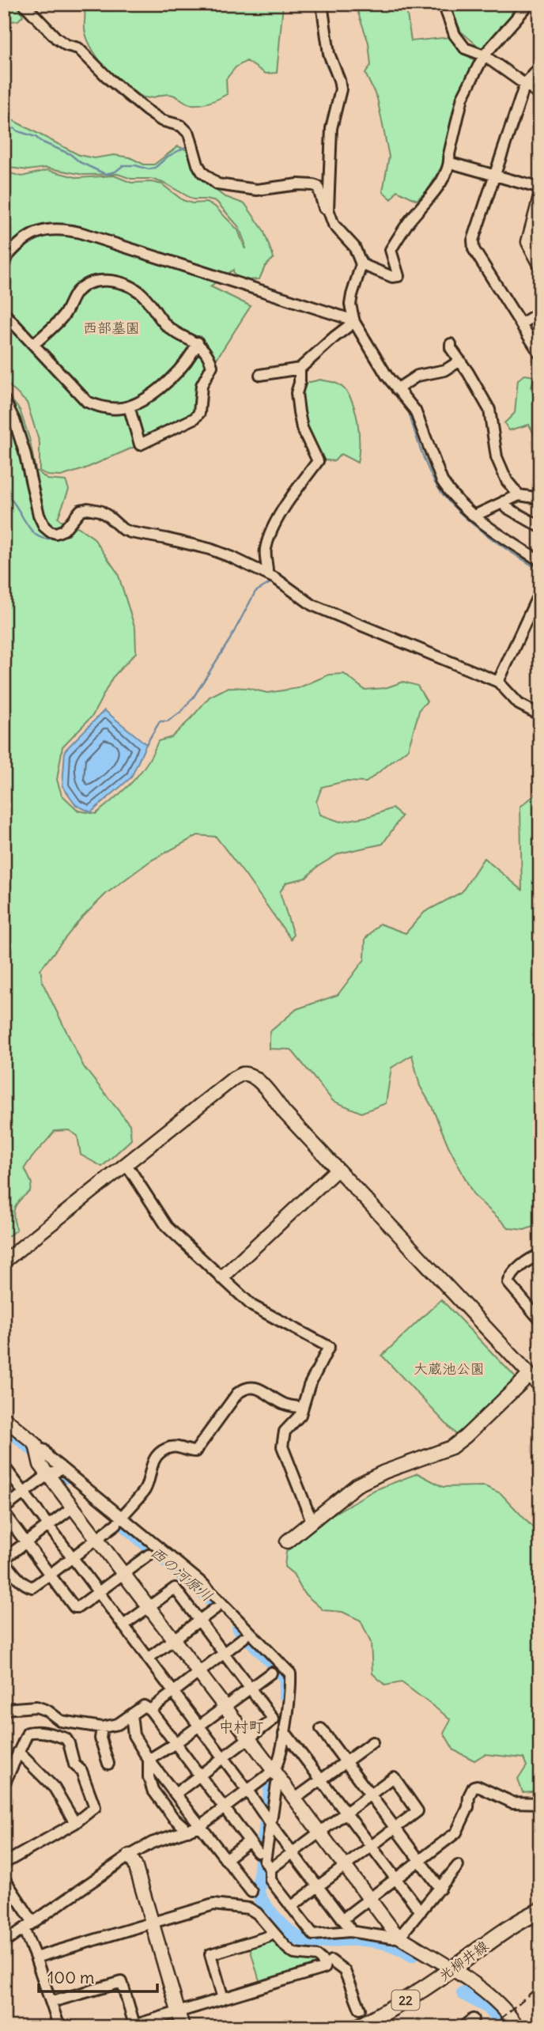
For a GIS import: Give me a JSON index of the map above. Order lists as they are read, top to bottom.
{
  "streets": {
    "main road": ["光柳井線", "22"]
  },
  "districts": ["中村町"],
  "water": ["西の河原川"],
  "parks": ["西部墓園", "大蔵池公園"],
  "scale_bar": "100 m"
}
